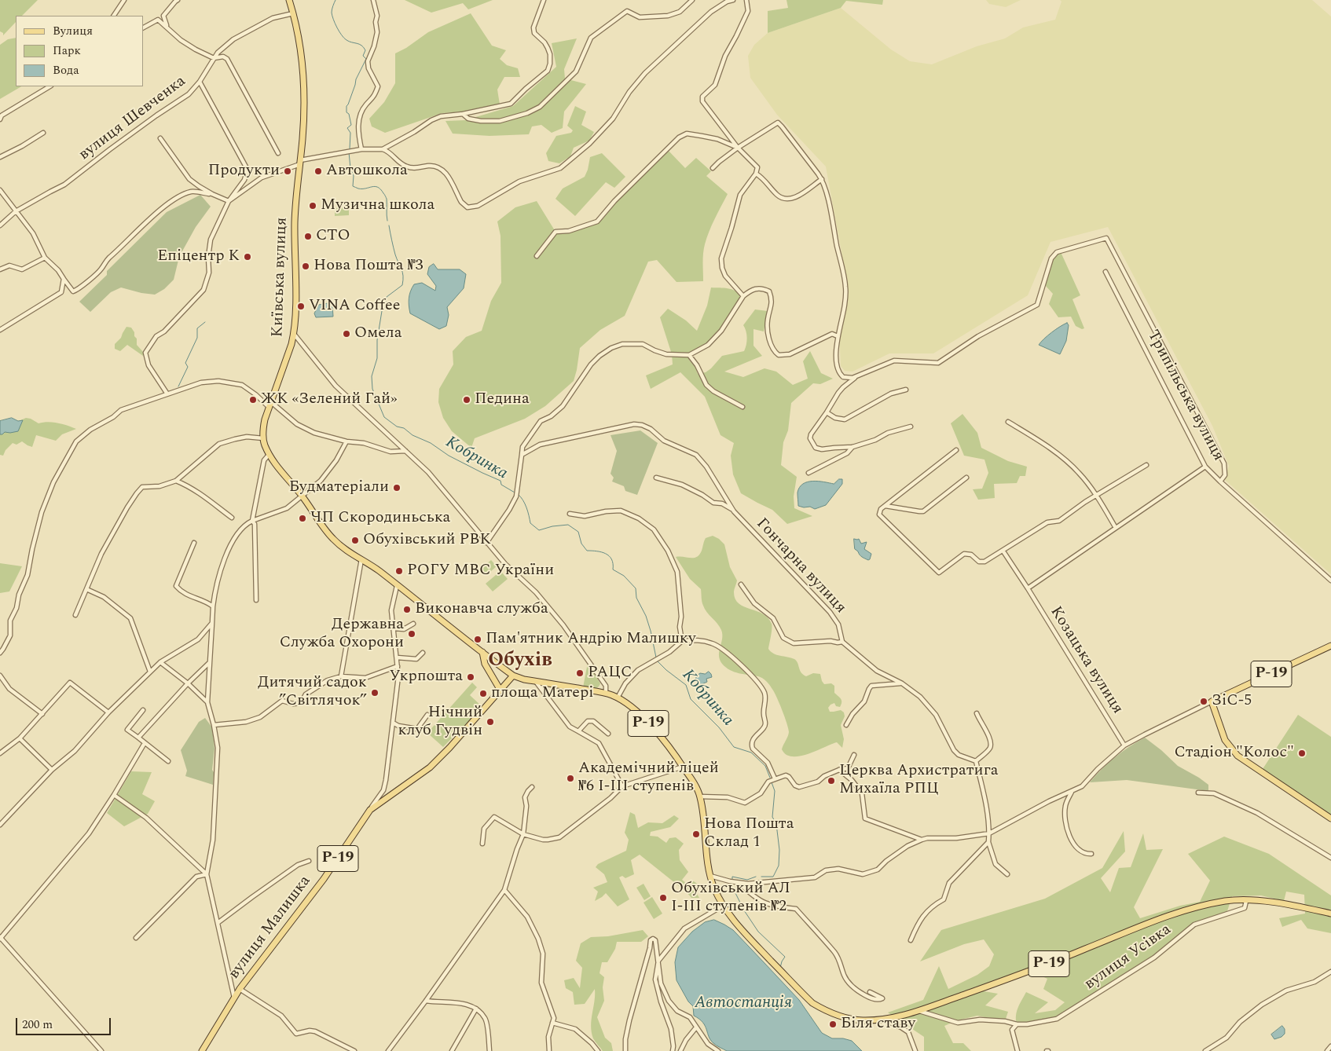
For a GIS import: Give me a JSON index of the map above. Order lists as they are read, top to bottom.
{
  "streets": {
    "main road": ["Київська вулиця", "Р-19", "вулиця Малишка"],
    "street": [
      "вулиця Шевченка",
      "Трипільська вулиця",
      "Гончарна вулиця",
      "Козацька вулиця",
      "вулиця Усівка"
    ]
  },
  "crossings": [
    ["вулиця Шевченка", "Київська вулиця"],
    ["Київська вулиця", "Р-19"],
    ["Київська вулиця", "вулиця Малишка"],
    ["Р-19", "вулиця Малишка"],
    ["Р-19", "вулиця Усівка"]
  ],
  "districts": ["Обухів"],
  "water": ["Кобринка", "Автостанція"],
  "places": [
    "Продукти",
    "Автошкола",
    "Музична школа",
    "СТО",
    "Епіцентр К",
    "Нова Пошта №3",
    "VINA Coffee",
    "Омела",
    "ЖК «Зелений Гай»",
    "Педина",
    "Будматеріали",
    "ЧП Скородиньська",
    "Обухівський РВК",
    "РОГУ МВС України",
    "Виконавча служба",
    "Державна Служба Охорони",
    "Пам'ятник Андрію Малишку",
    "РАЦС",
    "Укрпошта",
    "Дитячий садок ”Світлячок”",
    "площа Матері",
    "ЗіС-5",
    "Нічний клуб Гудвін",
    "Стадіон \"Колос\"",
    "Академічний ліцей №6 І-ІІІ ступенів",
    "Церква Архистратига Михаїла РПЦ",
    "Нова Пошта Склад 1",
    "Обухівський АЛ І-ІІІ ступенів №2",
    "Біля ставу"
  ],
  "legend": ["Вулиця", "Парк", "Вода"],
  "scale_bar": "200 m"
}
